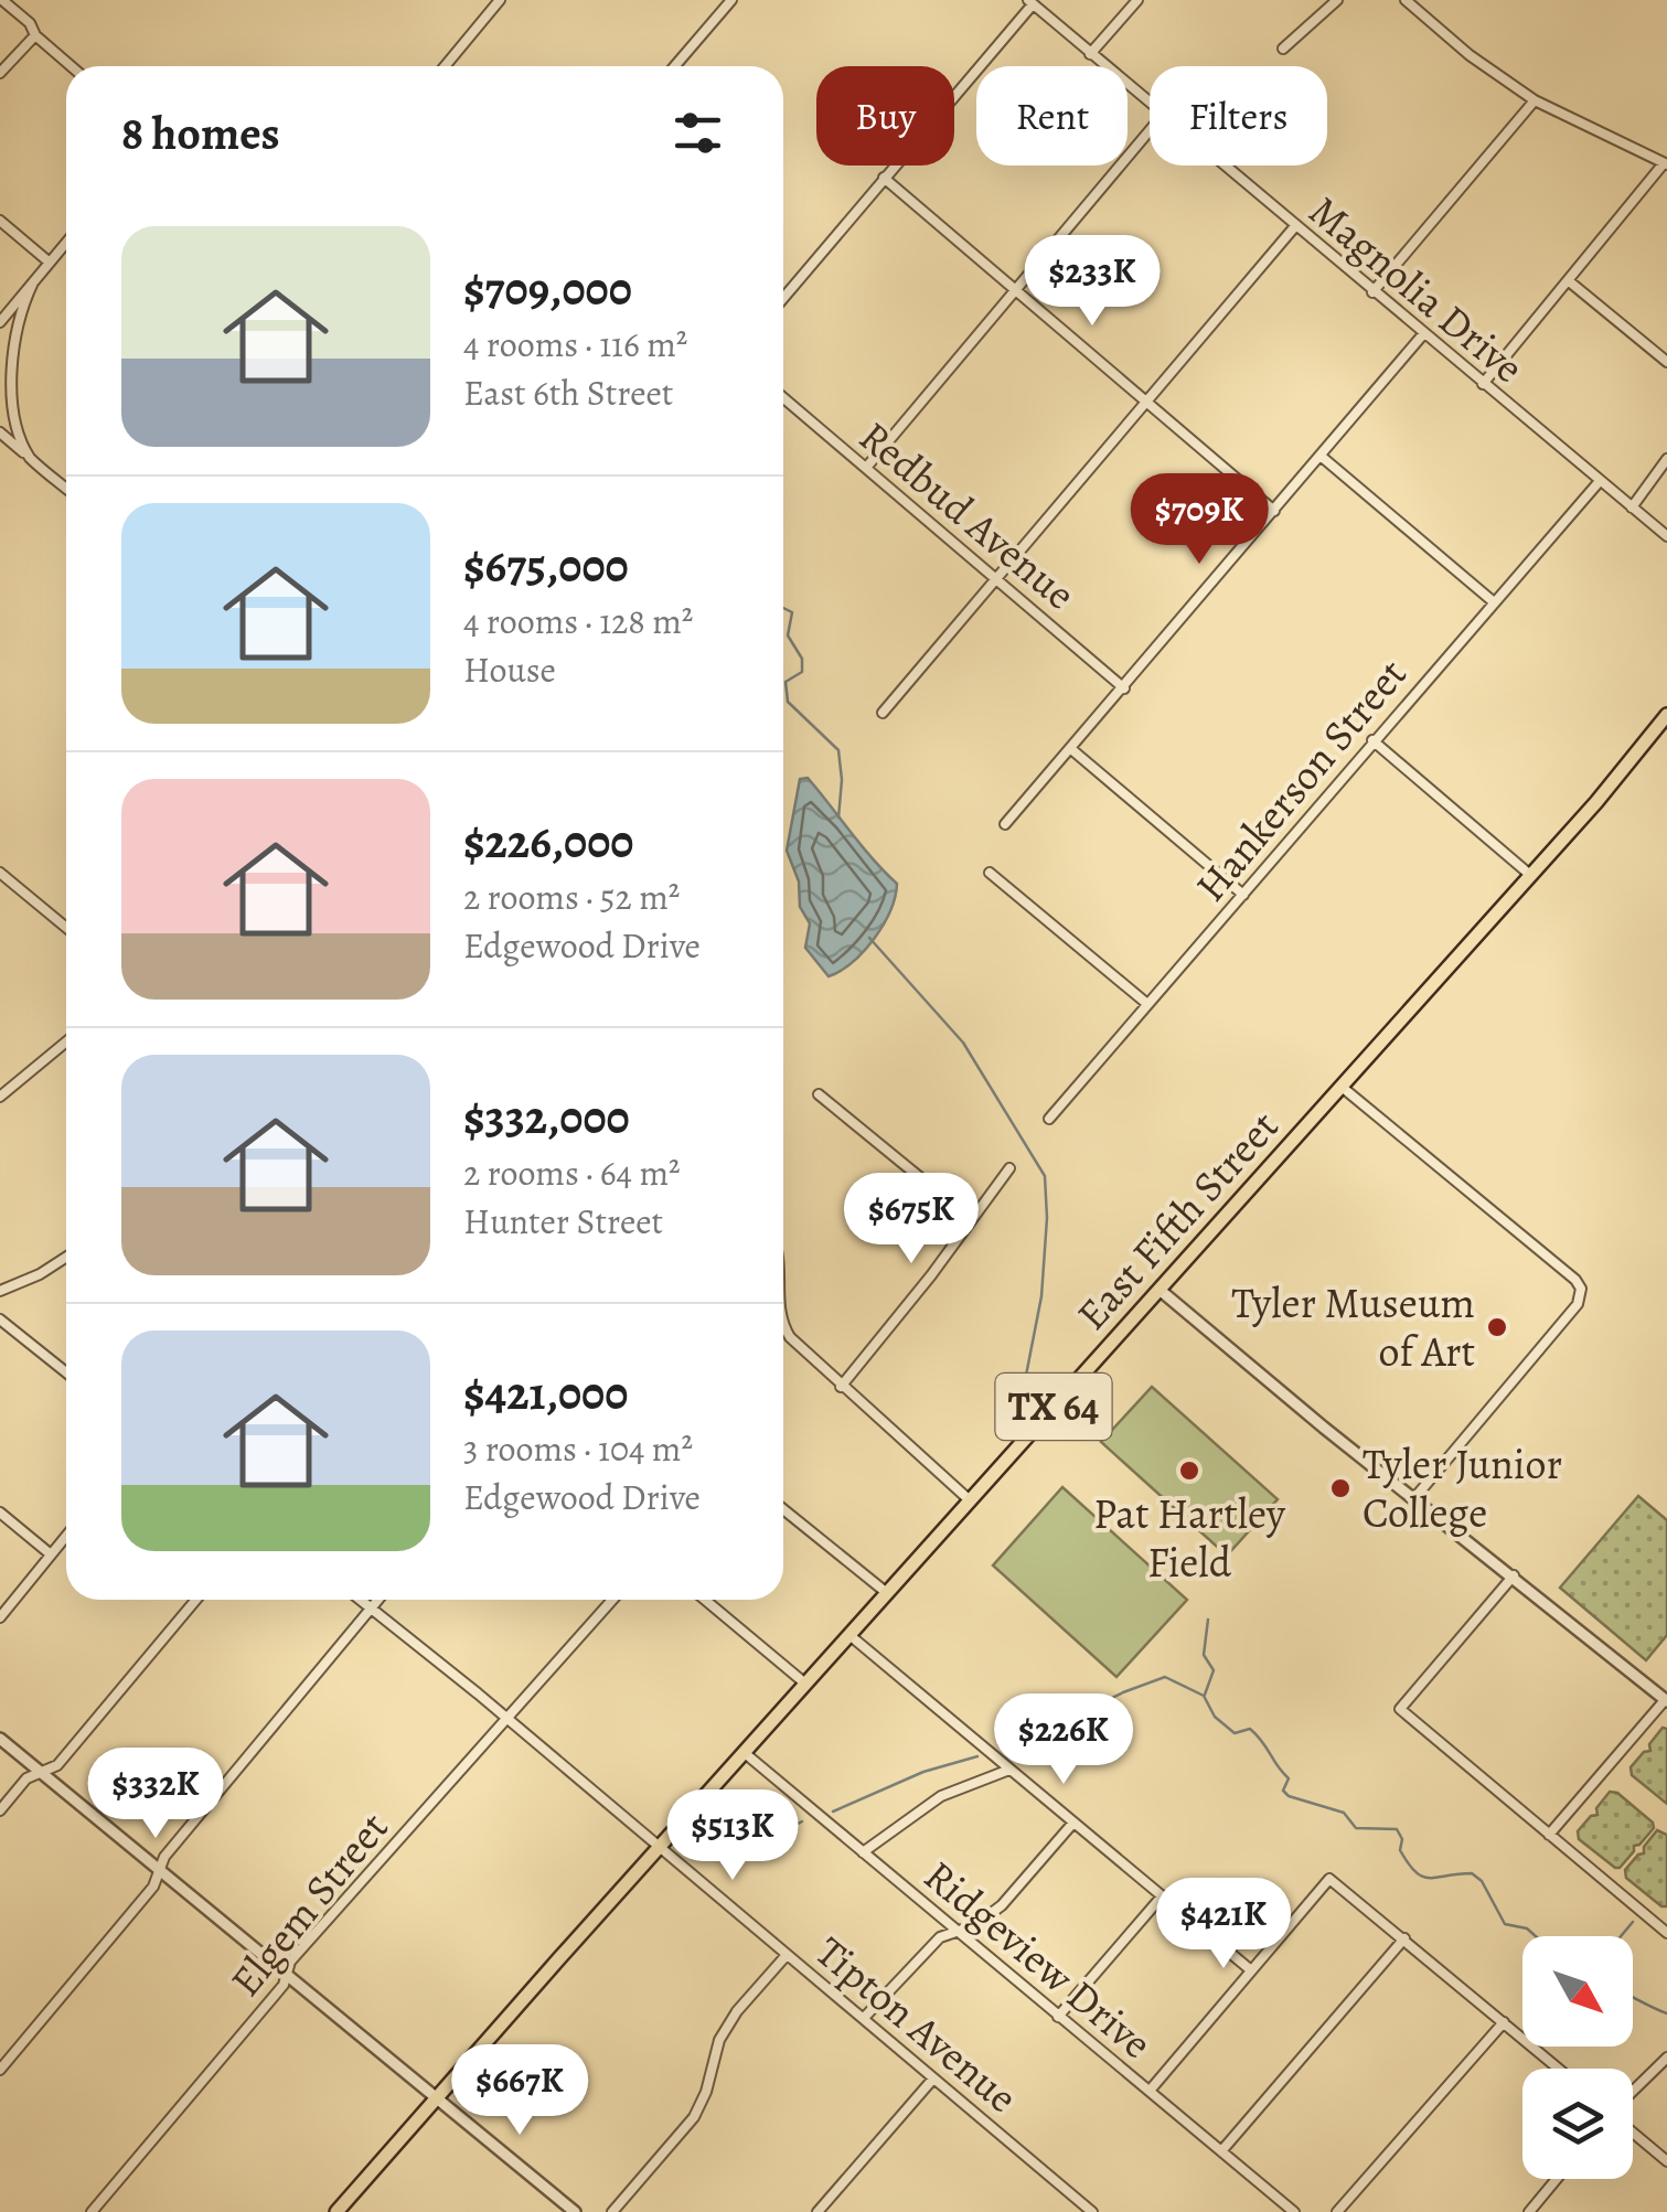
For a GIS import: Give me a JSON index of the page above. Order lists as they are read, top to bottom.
{
  "streets": {
    "main road": ["East Fifth Street", "TX 64"],
    "street": [
      "Magnolia Drive",
      "Redbud Avenue",
      "Hankerson Street",
      "Elgem Street",
      "Ridgeview Drive",
      "Tipton Avenue"
    ]
  },
  "crossings": [
    ["Magnolia Drive", "Hankerson Street"],
    ["East Fifth Street", "Ridgeview Drive"],
    ["East Fifth Street", "Tipton Avenue"],
    ["Elgem Street", "Tipton Avenue"]
  ],
  "places": ["Tyler Museum of Art", "Pat Hartley Field", "Tyler Junior College"],
  "north": "bottom right",
  "page": {
    "chip": ["Buy", "Rent", "Filters"],
    "heading": "8 homes",
    "list": [
      {
        "name": "$709,000",
        "note": "4 rooms · 116 m² · East 6th Street"
      },
      {
        "name": "$675,000",
        "note": "4 rooms · 128 m² · House"
      },
      {
        "name": "$226,000",
        "note": "2 rooms · 52 m² · Edgewood Drive"
      },
      {
        "name": "$332,000",
        "note": "2 rooms · 64 m² · Hunter Street"
      },
      {
        "name": "$421,000",
        "note": "3 rooms · 104 m² · Edgewood Drive"
      }
    ],
    "price": [
      "$233K",
      "$709K",
      "$675K",
      "$226K",
      "$332K",
      "$513K",
      "$421K",
      "$667K"
    ]
  }
}
